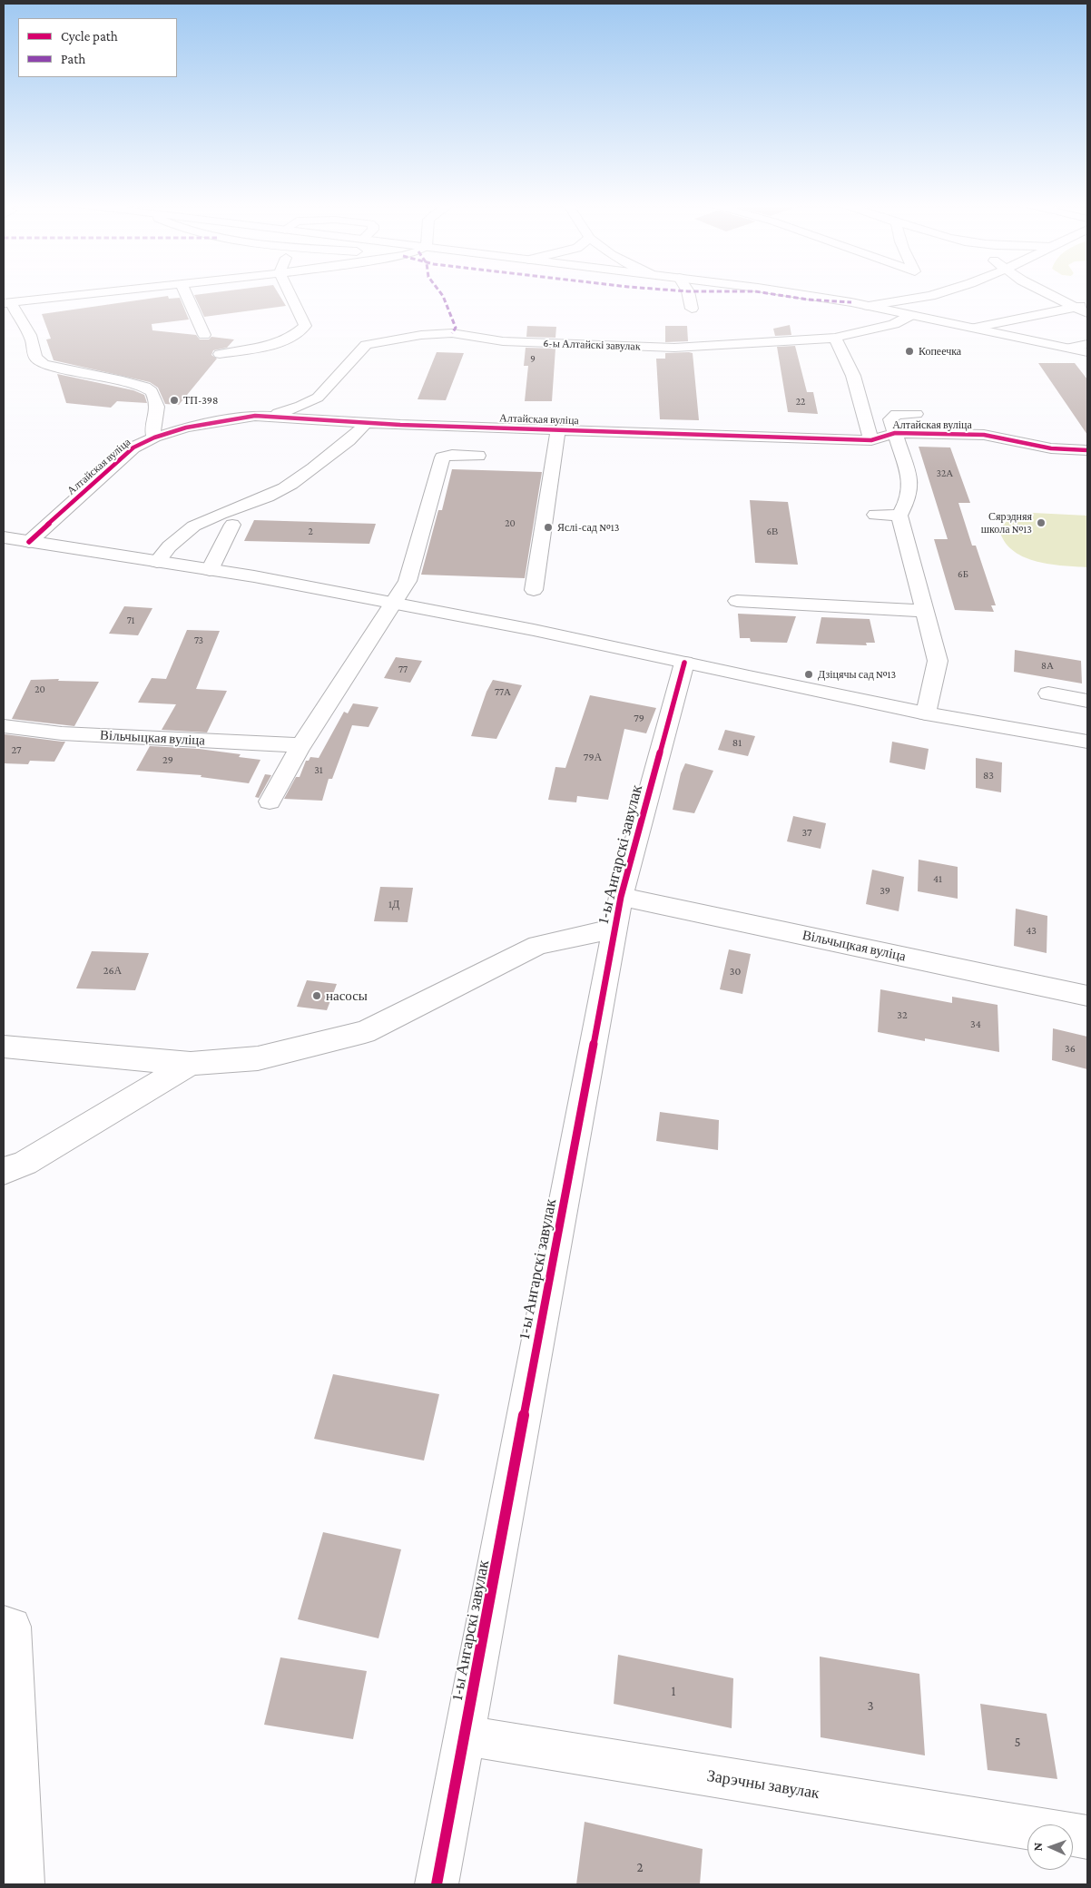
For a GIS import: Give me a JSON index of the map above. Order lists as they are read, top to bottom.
{
  "streets": {
    "street": [
      "6-ы Алтайскі завулак",
      "Алтайская вуліца",
      "Вільчыцкая вуліца",
      "1-ы Ангарскі завулак",
      "Зарэчны завулак"
    ]
  },
  "crossings": [
    ["6-ы Алтайскі завулак", "Алтайская вуліца"],
    ["Вільчыцкая вуліца", "1-ы Ангарскі завулак"],
    ["1-ы Ангарскі завулак", "Зарэчны завулак"]
  ],
  "places": [
    "Копеечка",
    "ТП-398",
    "Сярэдняя школа №13",
    "Яслі-сад №13",
    "Дзіцячы сад №13",
    "насосы"
  ],
  "house_numbers": [
    "9",
    "22",
    "32А",
    "20",
    "2",
    "6В",
    "6Б",
    "71",
    "73",
    "8А",
    "77",
    "20",
    "77А",
    "79",
    "81",
    "27",
    "79А",
    "29",
    "31",
    "83",
    "37",
    "41",
    "39",
    "1Д",
    "43",
    "26А",
    "30",
    "32",
    "34",
    "36",
    "1",
    "3",
    "5",
    "2"
  ],
  "legend": ["Cycle path", "Path"],
  "north": "left"
}
